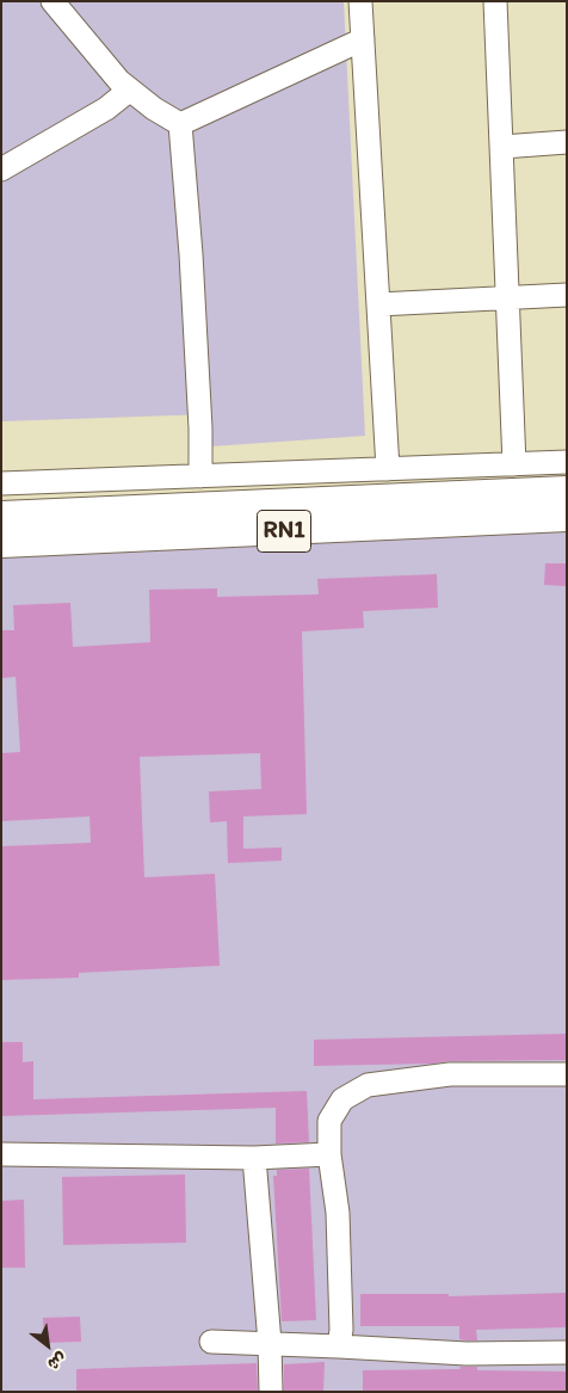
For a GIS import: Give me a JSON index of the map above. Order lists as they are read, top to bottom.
{
  "streets": {
    "main road": ["RN1"]
  },
  "north": "bottom right"
}
